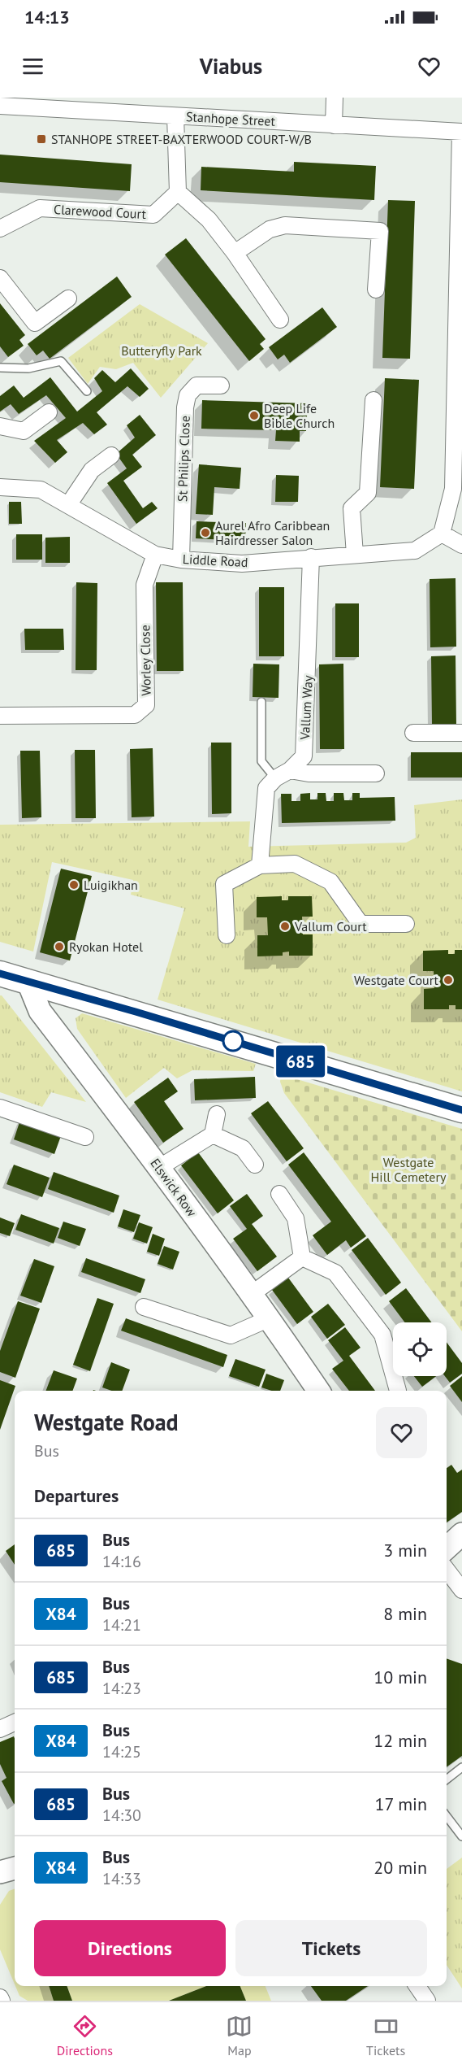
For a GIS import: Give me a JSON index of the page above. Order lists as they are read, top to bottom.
{
  "streets": {
    "street": [
      "Stanhope Street",
      "Clarewood Court",
      "St Philips Close",
      "Liddle Road",
      "Worley Close",
      "Vallum Way",
      "Elswick Row"
    ]
  },
  "crossings": [
    ["St Philips Close", "Liddle Road"],
    ["Liddle Road", "Worley Close"],
    ["Liddle Road", "Vallum Way"]
  ],
  "parks": ["Butteryfly Park", "Westgate Hill Cemetery"],
  "places": {
    "transit": ["STANHOPE STREET-BAXTERWOOD COURT-W/B"],
    "other": [
      "Deep Life Bible Church",
      "Aurel Afro Caribbean Hairdresser Salon",
      "Luigikhan",
      "Vallum Court",
      "Ryokan Hotel",
      "Westgate Court"
    ]
  },
  "lines": ["bus line 685"],
  "page": {
    "status": "14:13",
    "header": "Viabus",
    "on_map": "685",
    "heading": [
      ["Westgate Road", "Bus"],
      "Departures"
    ],
    "list": [
      {
        "mark": "685",
        "name": "Bus",
        "note": "14:16",
        "value": "3 min"
      },
      {
        "mark": "X84",
        "name": "Bus",
        "note": "14:21",
        "value": "8 min"
      },
      {
        "mark": "685",
        "name": "Bus",
        "note": "14:23",
        "value": "10 min"
      },
      {
        "mark": "X84",
        "name": "Bus",
        "note": "14:25",
        "value": "12 min"
      },
      {
        "mark": "685",
        "name": "Bus",
        "note": "14:30",
        "value": "17 min"
      },
      {
        "mark": "X84",
        "name": "Bus",
        "note": "14:33",
        "value": "20 min"
      }
    ],
    "buttons": ["Directions", "Tickets"],
    "tabs": ["Directions", "Map", "Tickets"]
  }
}
